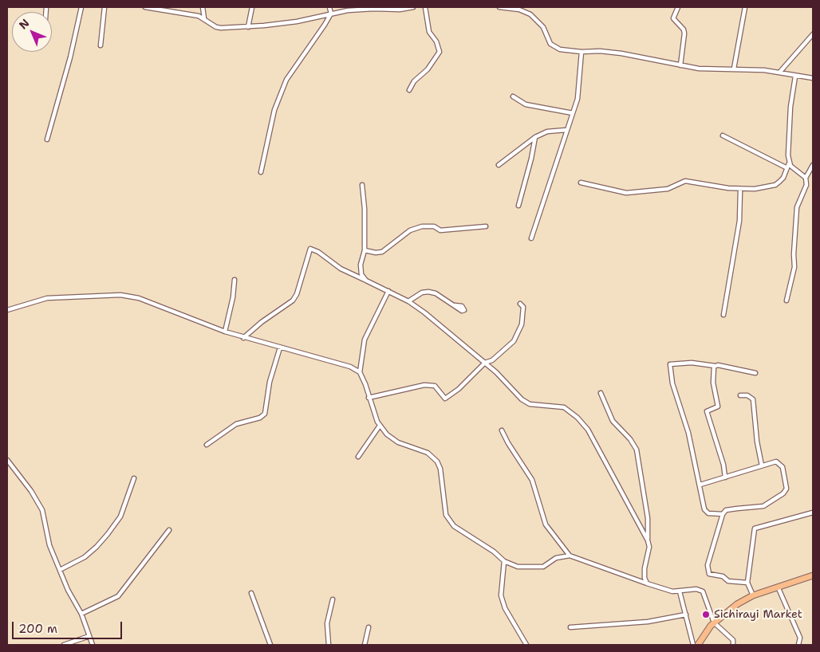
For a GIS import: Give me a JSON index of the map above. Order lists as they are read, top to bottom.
{
  "places": ["Sichirayi Market"],
  "scale_bar": "200 m",
  "north": "top left"
}
